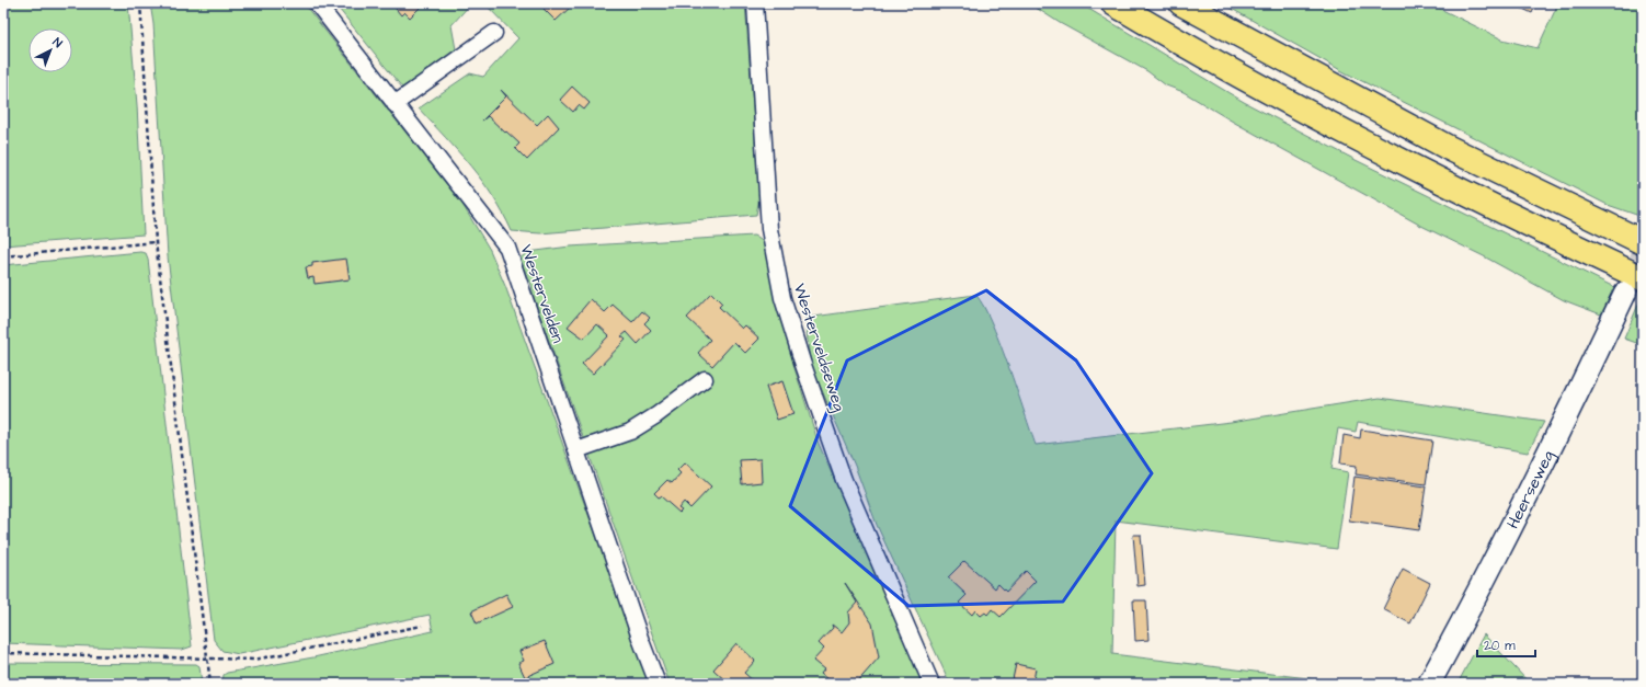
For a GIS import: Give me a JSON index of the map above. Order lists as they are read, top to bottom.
{
  "streets": {
    "street": ["Westervelden", "Westerveldseweg", "Heerseweg"]
  },
  "scale_bar": "20 m",
  "north": "top right"
}
